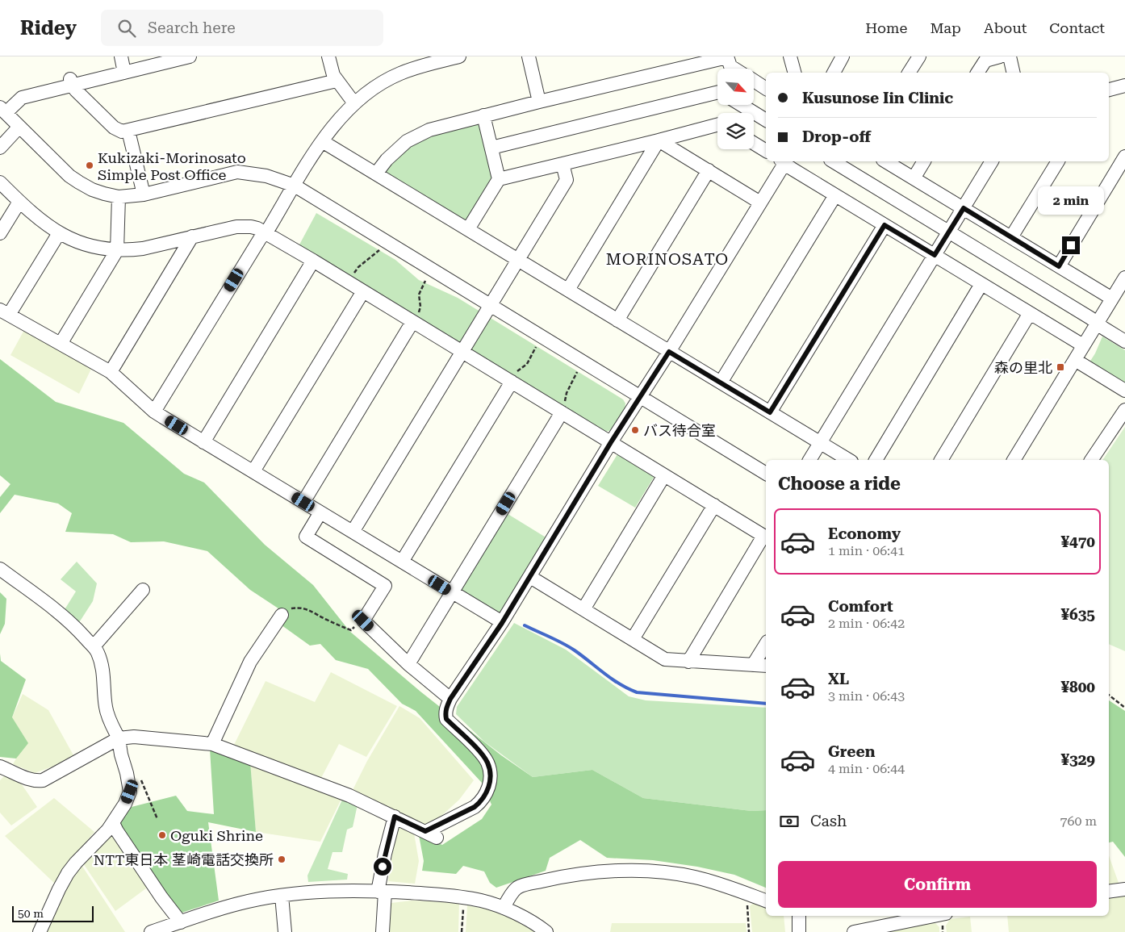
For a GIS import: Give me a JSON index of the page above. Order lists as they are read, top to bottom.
{
  "districts": ["MORINOSATO"],
  "places": {
    "other": [
      "Kukizaki-Morinosato Simple Post Office",
      "バス待合室",
      "Oguki Shrine",
      "NTT東日本 茎崎電話交換所"
    ],
    "transit": ["森の里北"]
  },
  "scale_bar": "50 m",
  "north": "bottom right",
  "page": {
    "header": "Ridey",
    "search": "Search here",
    "nav": [
      "Home",
      "Map",
      "About",
      "Contact"
    ],
    "banner": ["Kusunose Iin Clinic", "Drop-off"],
    "bubble": "2 min",
    "heading": "Choose a ride",
    "list": [
      {
        "name": "Economy",
        "note": "1 min · 06:41",
        "value": "¥470"
      },
      {
        "name": "Comfort",
        "note": "2 min · 06:42",
        "value": "¥635"
      },
      {
        "name": "XL",
        "note": "3 min · 06:43",
        "value": "¥800"
      },
      {
        "name": "Green",
        "note": "4 min · 06:44",
        "value": "¥329"
      }
    ],
    "pay": ["Cash", "760 m"],
    "buttons": "Confirm",
    "scale": "50 m"
  }
}
